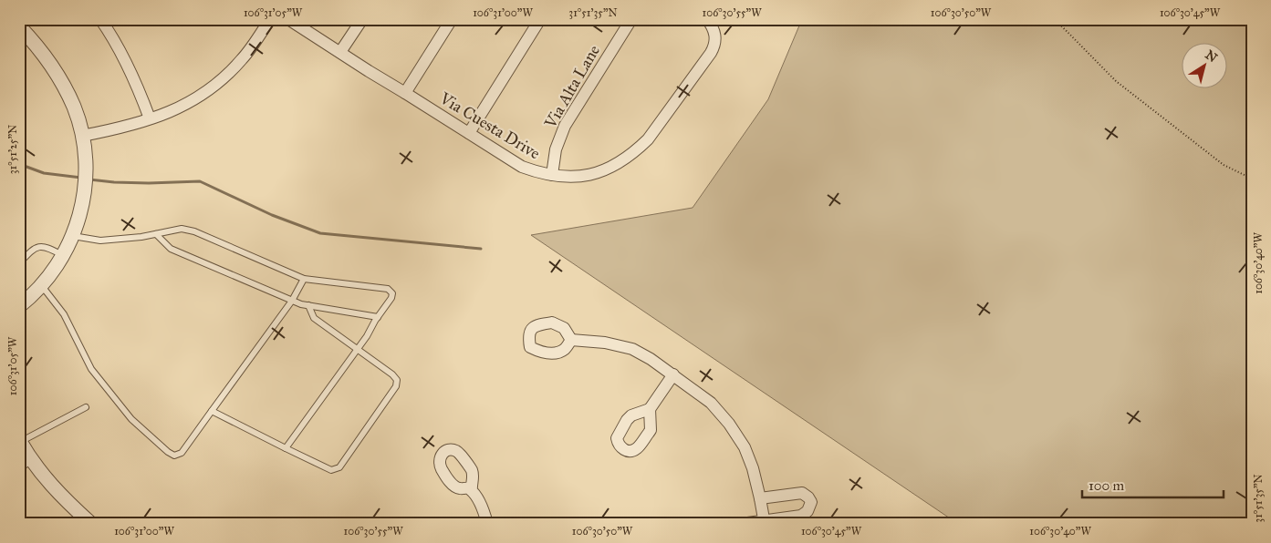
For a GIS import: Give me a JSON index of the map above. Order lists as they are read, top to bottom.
{
  "streets": {
    "street": ["Via Alta Lane", "Via Cuesta Drive"]
  },
  "crossings": [
    ["Via Alta Lane", "Via Cuesta Drive"]
  ],
  "scale_bar": "100 m",
  "north": "top right",
  "coordinates": [
    "106°31'05\"W",
    "106°31'00\"W",
    "31°51'35\"N",
    "106°30'55\"W",
    "106°30'50\"W",
    "106°30'45\"W",
    "31°51'25\"N",
    "106°30'40\"W"
  ]
}
